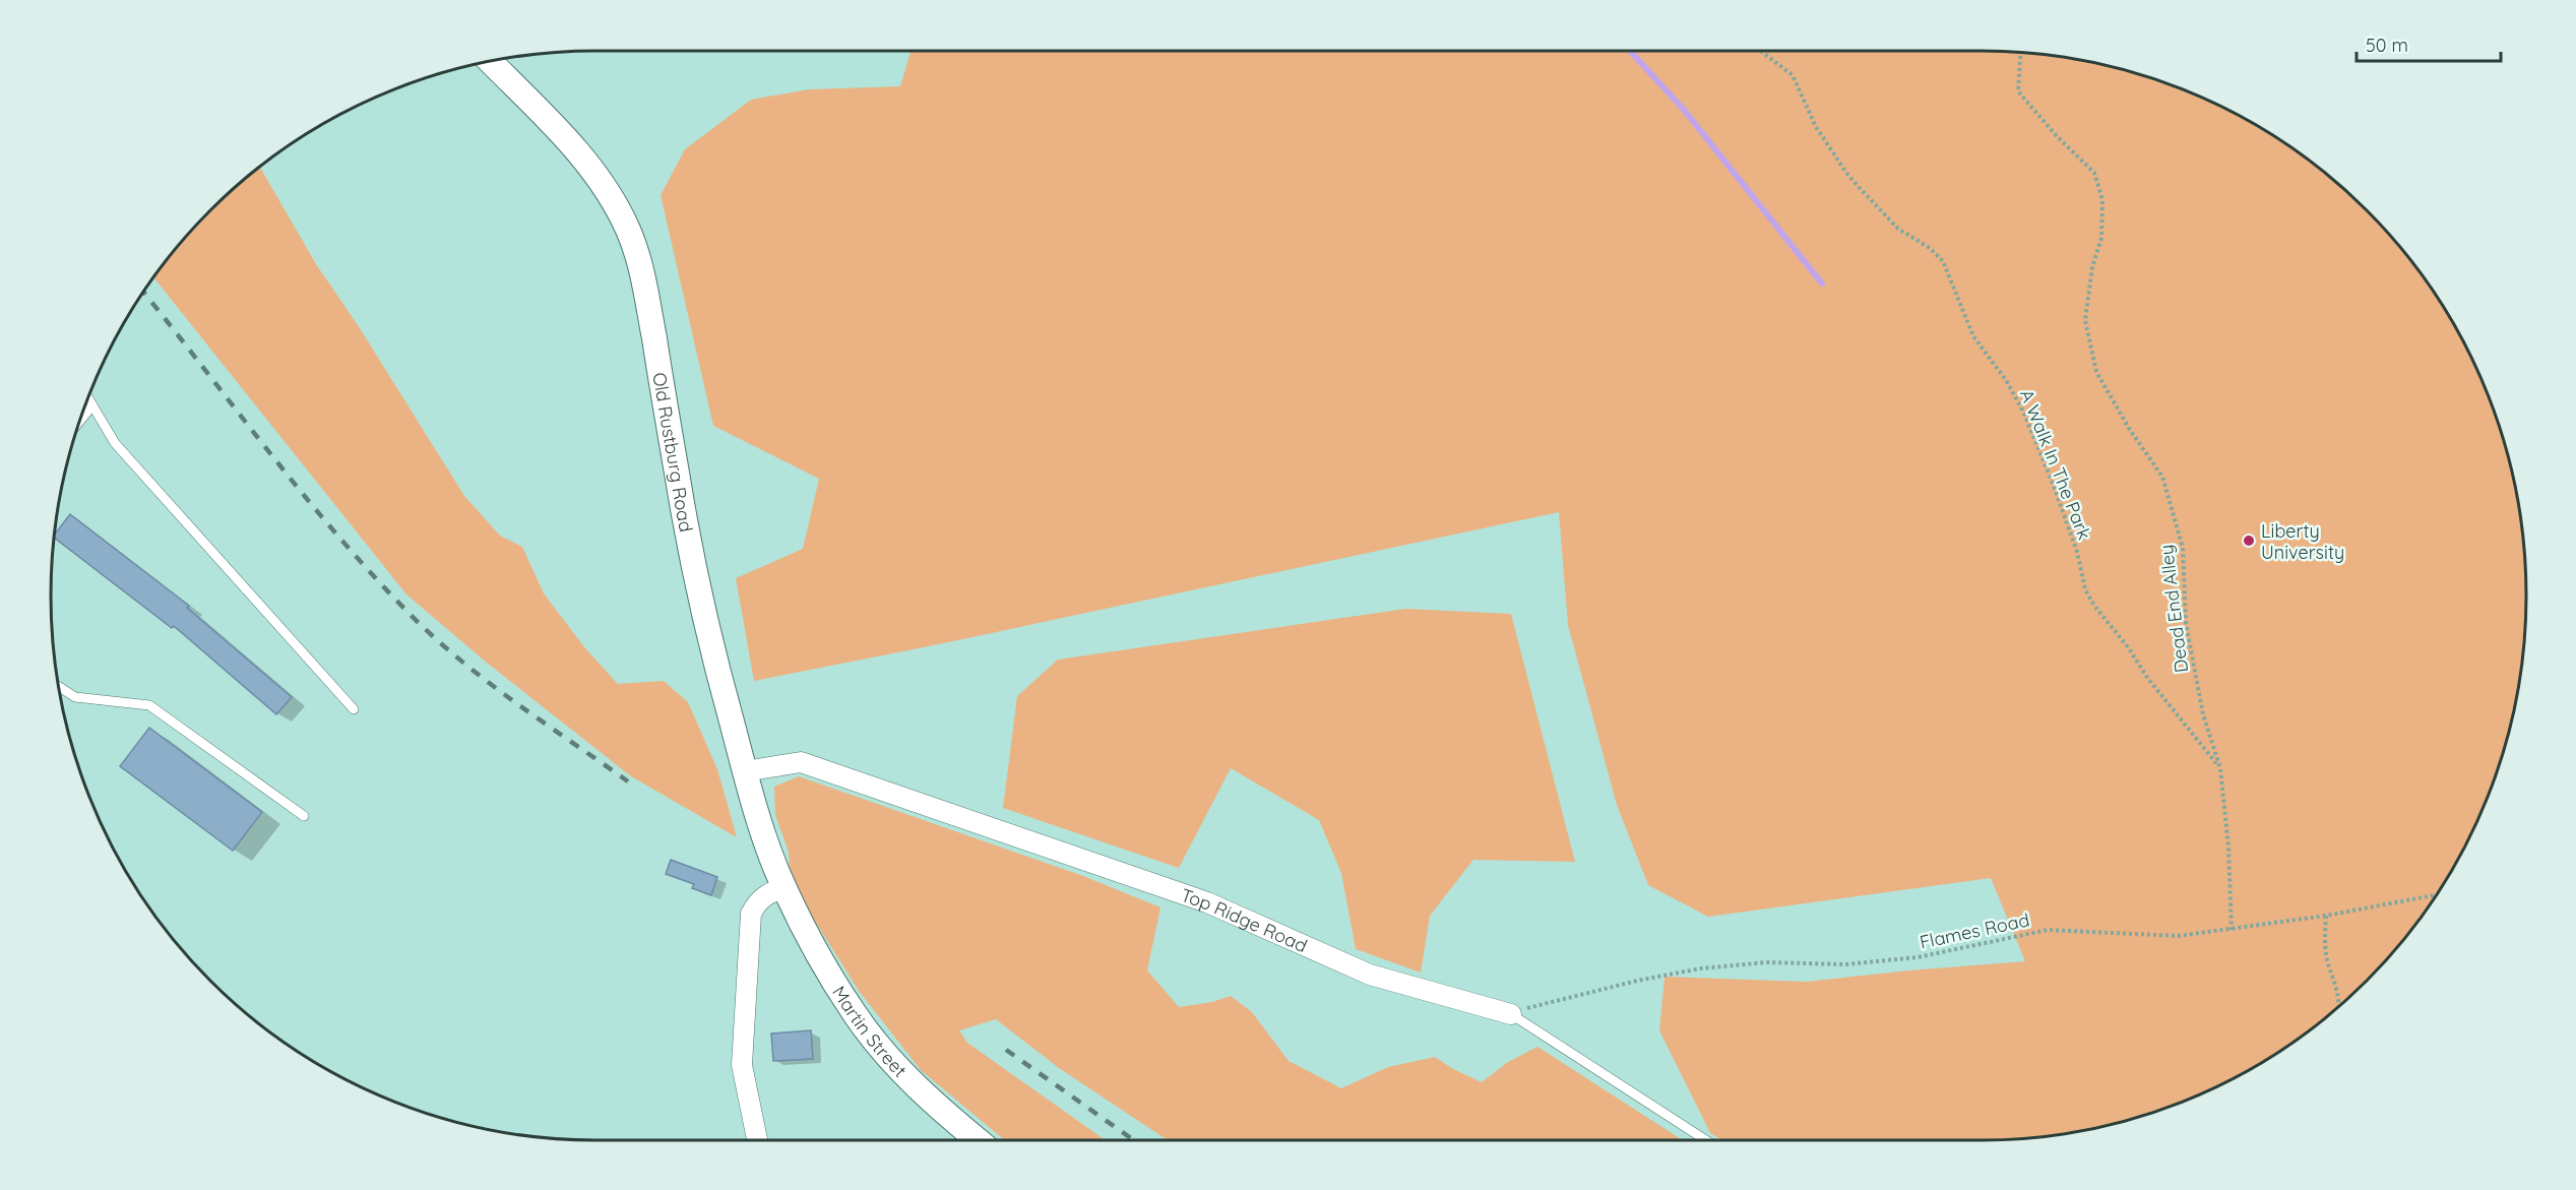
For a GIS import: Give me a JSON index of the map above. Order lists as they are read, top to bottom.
{
  "streets": {
    "street": ["Old Rustburg Road", "Top Ridge Road", "Martin Street"],
    "path": ["A Walk In The Park", "Dead End Alley", "Flames Road"]
  },
  "crossings": [
    ["Old Rustburg Road", "Top Ridge Road"],
    ["Old Rustburg Road", "Martin Street"],
    ["A Walk In The Park", "Dead End Alley"],
    ["Dead End Alley", "Flames Road"],
    ["Top Ridge Road", "Flames Road"]
  ],
  "places": ["Liberty University"],
  "scale_bar": "50 m"
}
